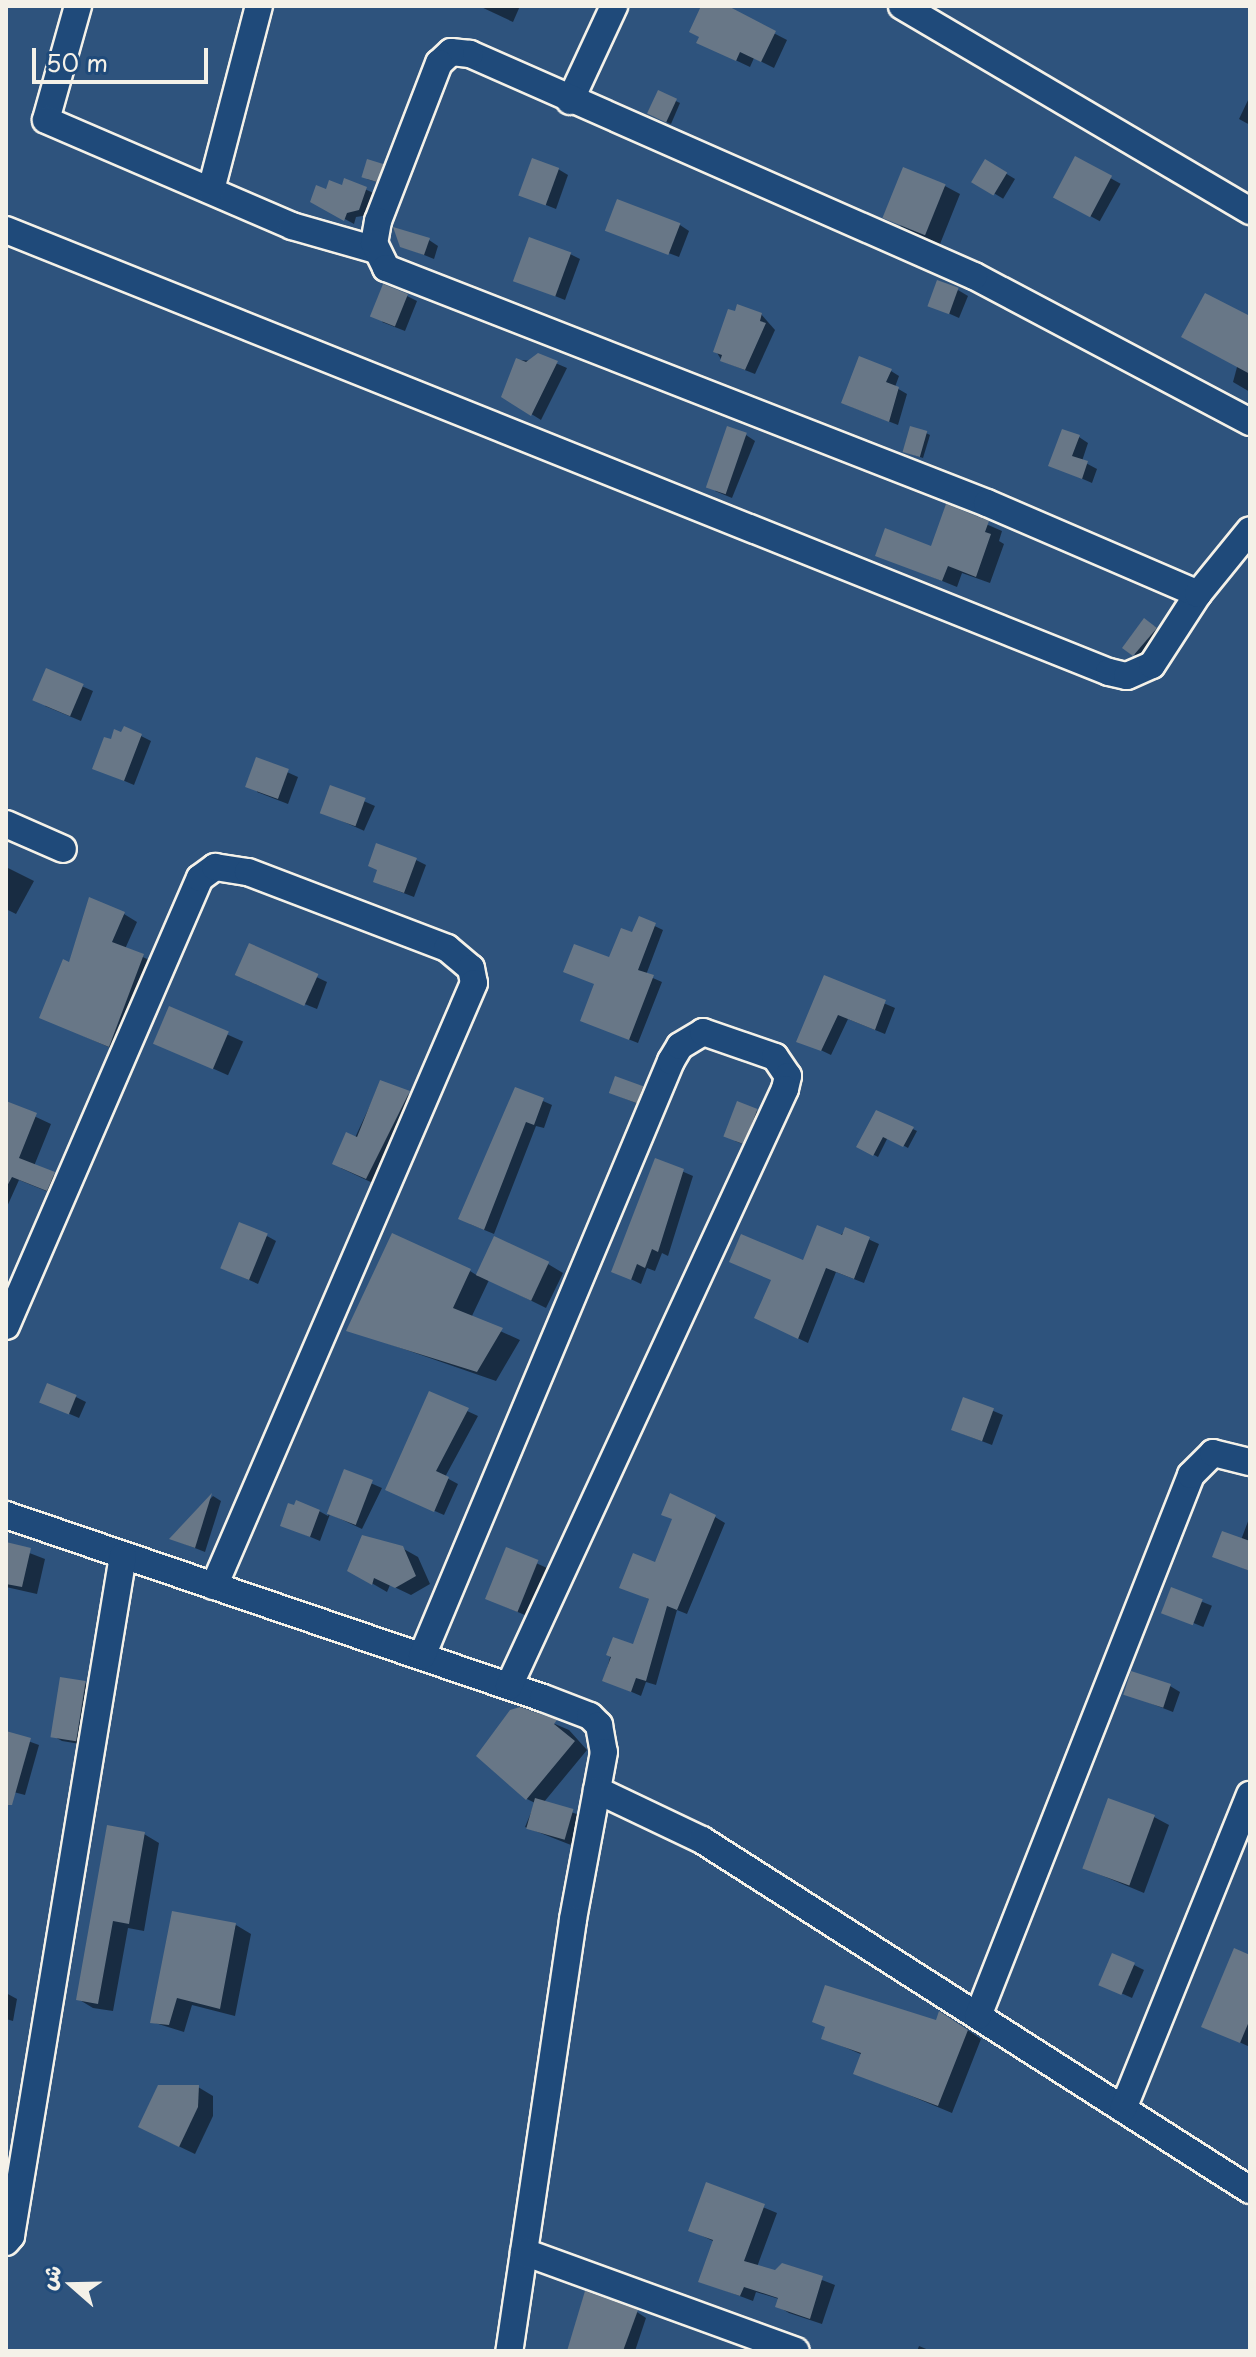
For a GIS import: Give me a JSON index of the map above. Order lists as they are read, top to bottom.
{
  "scale_bar": "50 m",
  "north": "left"
}
